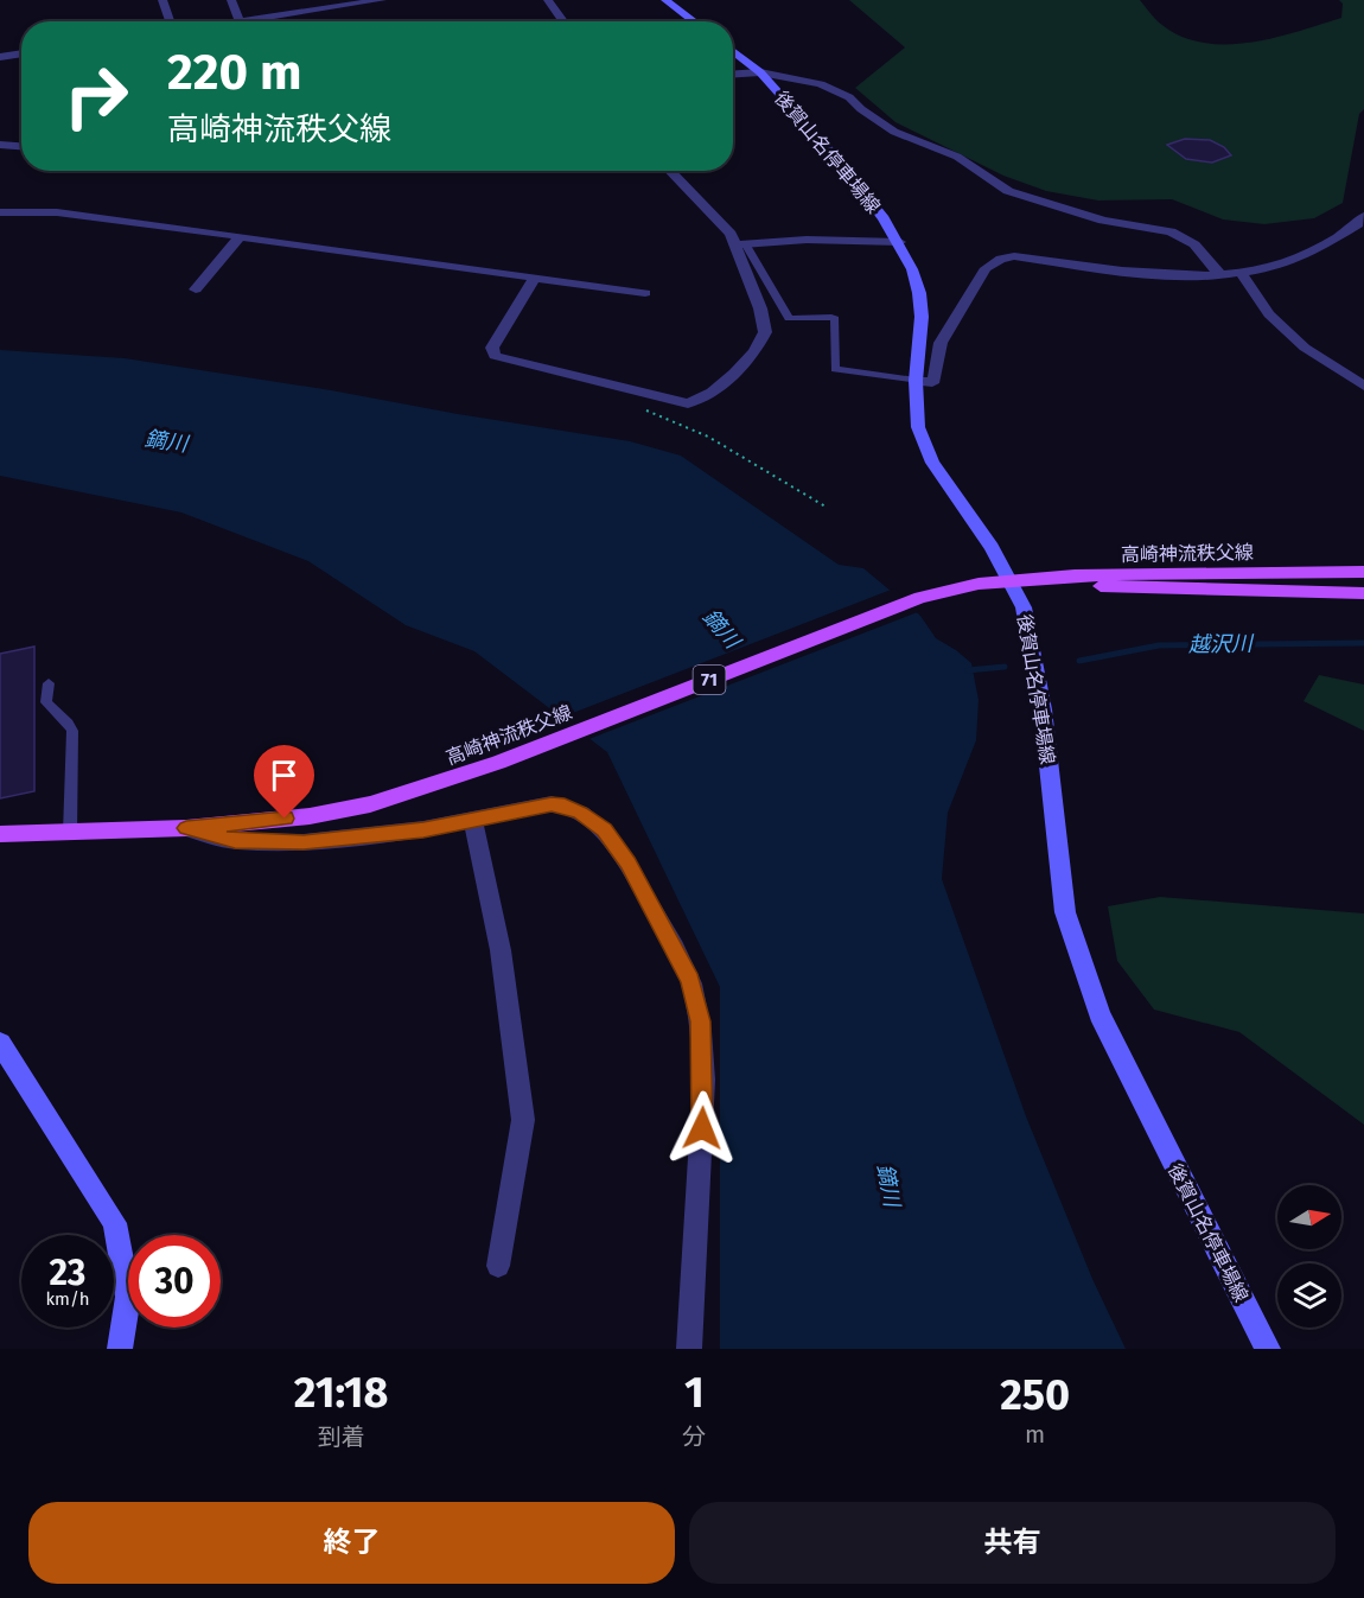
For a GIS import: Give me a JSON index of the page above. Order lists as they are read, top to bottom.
{
  "streets": {
    "main road": ["後賀山名停車場線", "高崎神流秩父線", "71"]
  },
  "crossings": [
    ["後賀山名停車場線", "高崎神流秩父線"]
  ],
  "water": ["鏑川", "越沢川"],
  "north": "right",
  "page": {
    "turn": ["220 m", "高崎神流秩父線"],
    "speed": "23 km/h",
    "limit": "30",
    "eta": [
      "21:18",
      "到着",
      "1",
      "分",
      "250",
      "m"
    ],
    "buttons": ["終了", "共有"]
  }
}
